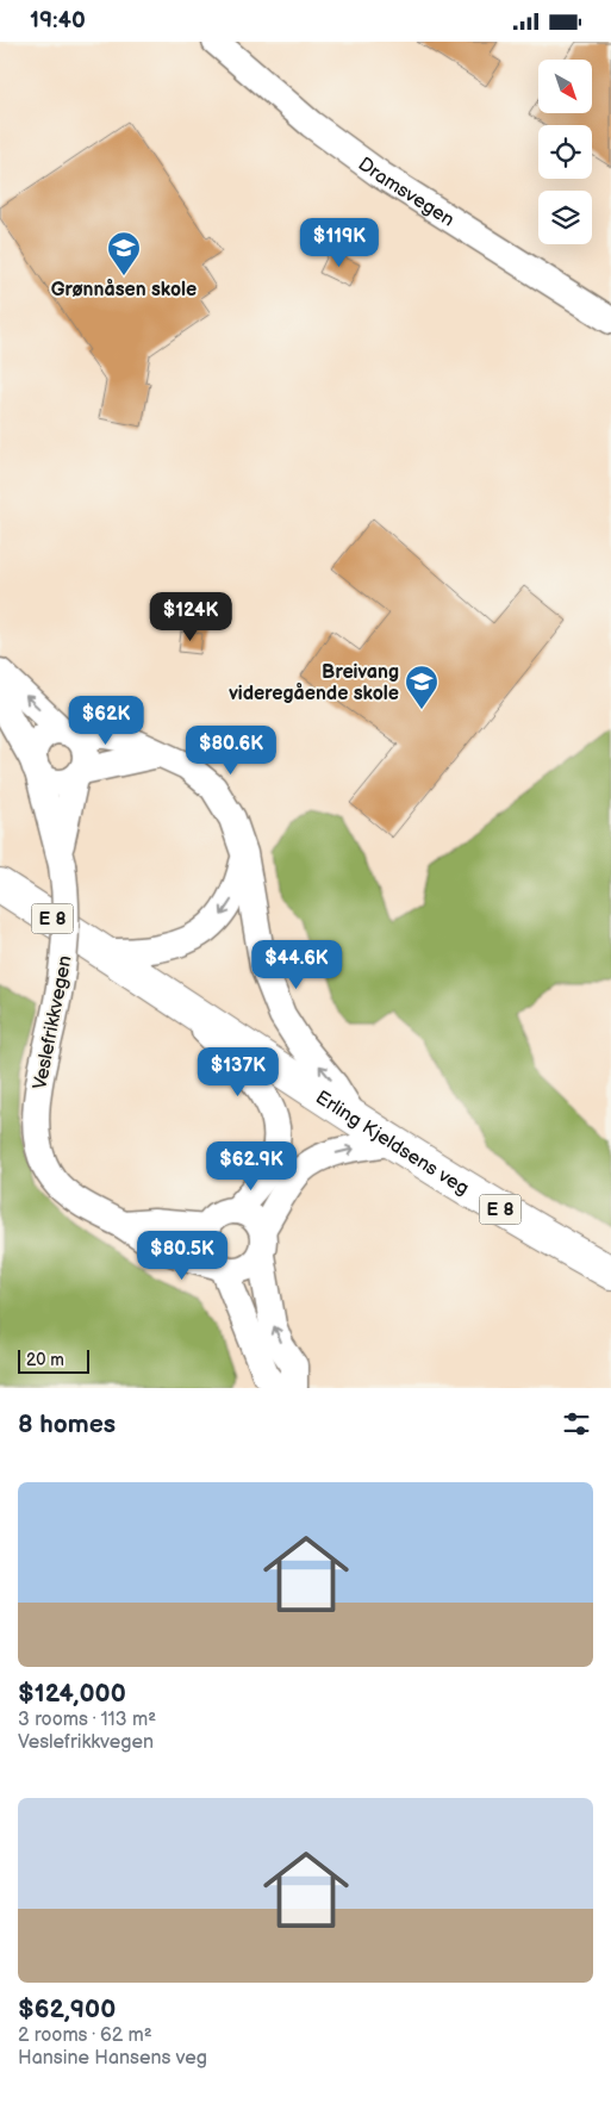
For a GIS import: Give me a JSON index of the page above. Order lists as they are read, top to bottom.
{
  "streets": {
    "highway": ["E 8", "Erling Kjeldsens veg"],
    "street": ["Dramsvegen", "Veslefrikkvegen"]
  },
  "places": {
    "school or university": ["Grønnåsen skole", "Breivang videregående skole"]
  },
  "scale_bar": "20 m",
  "north": "bottom right",
  "page": {
    "status": "19:40",
    "price": [
      "$119K",
      "$124K",
      "$62K",
      "$80.6K",
      "$44.6K",
      "$137K",
      "$62.9K",
      "$80.5K"
    ],
    "scale": "20 m",
    "heading": "8 homes",
    "list": [
      {
        "name": "$124,000",
        "note": "3 rooms · 113 m² · Veslefrikkvegen"
      },
      {
        "name": "$62,900",
        "note": "2 rooms · 62 m² · Hansine Hansens veg"
      }
    ]
  }
}
